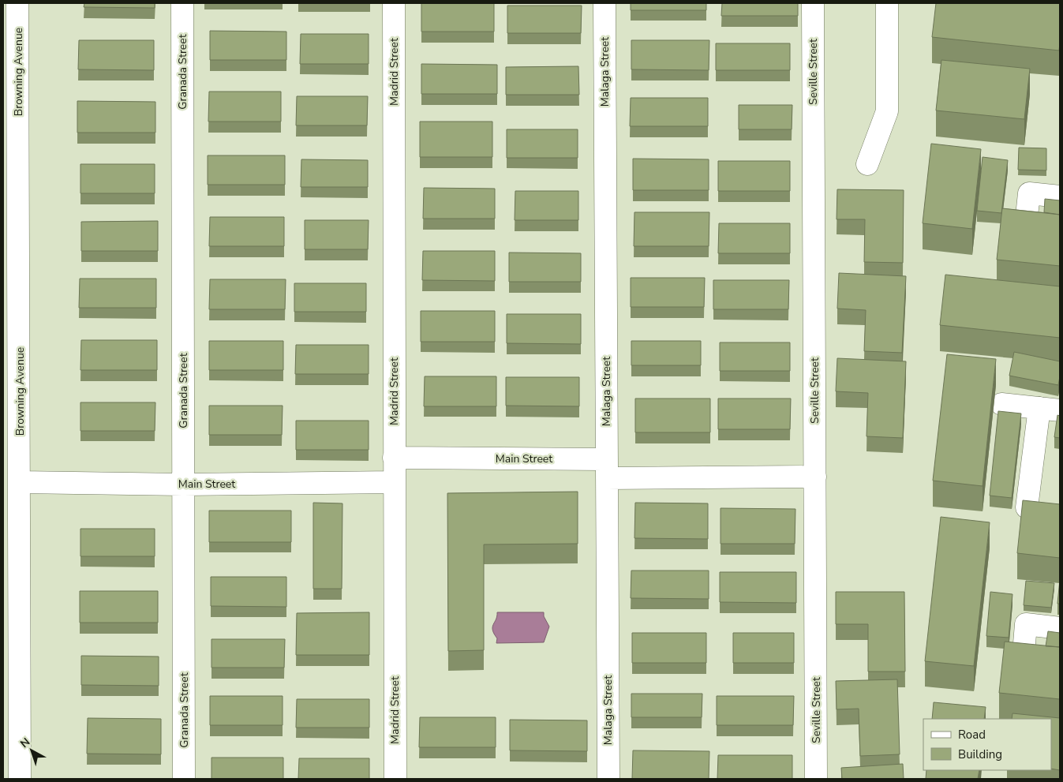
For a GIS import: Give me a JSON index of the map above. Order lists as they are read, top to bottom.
{
  "streets": {
    "street": [
      "Browning Avenue",
      "Granada Street",
      "Madrid Street",
      "Malaga Street",
      "Seville Street",
      "Main Street"
    ]
  },
  "crossings": [
    ["Browning Avenue", "Main Street"],
    ["Granada Street", "Main Street"],
    ["Madrid Street", "Main Street"],
    ["Malaga Street", "Main Street"],
    ["Seville Street", "Main Street"]
  ],
  "legend": ["Road", "Building"],
  "north": "top left"
}
